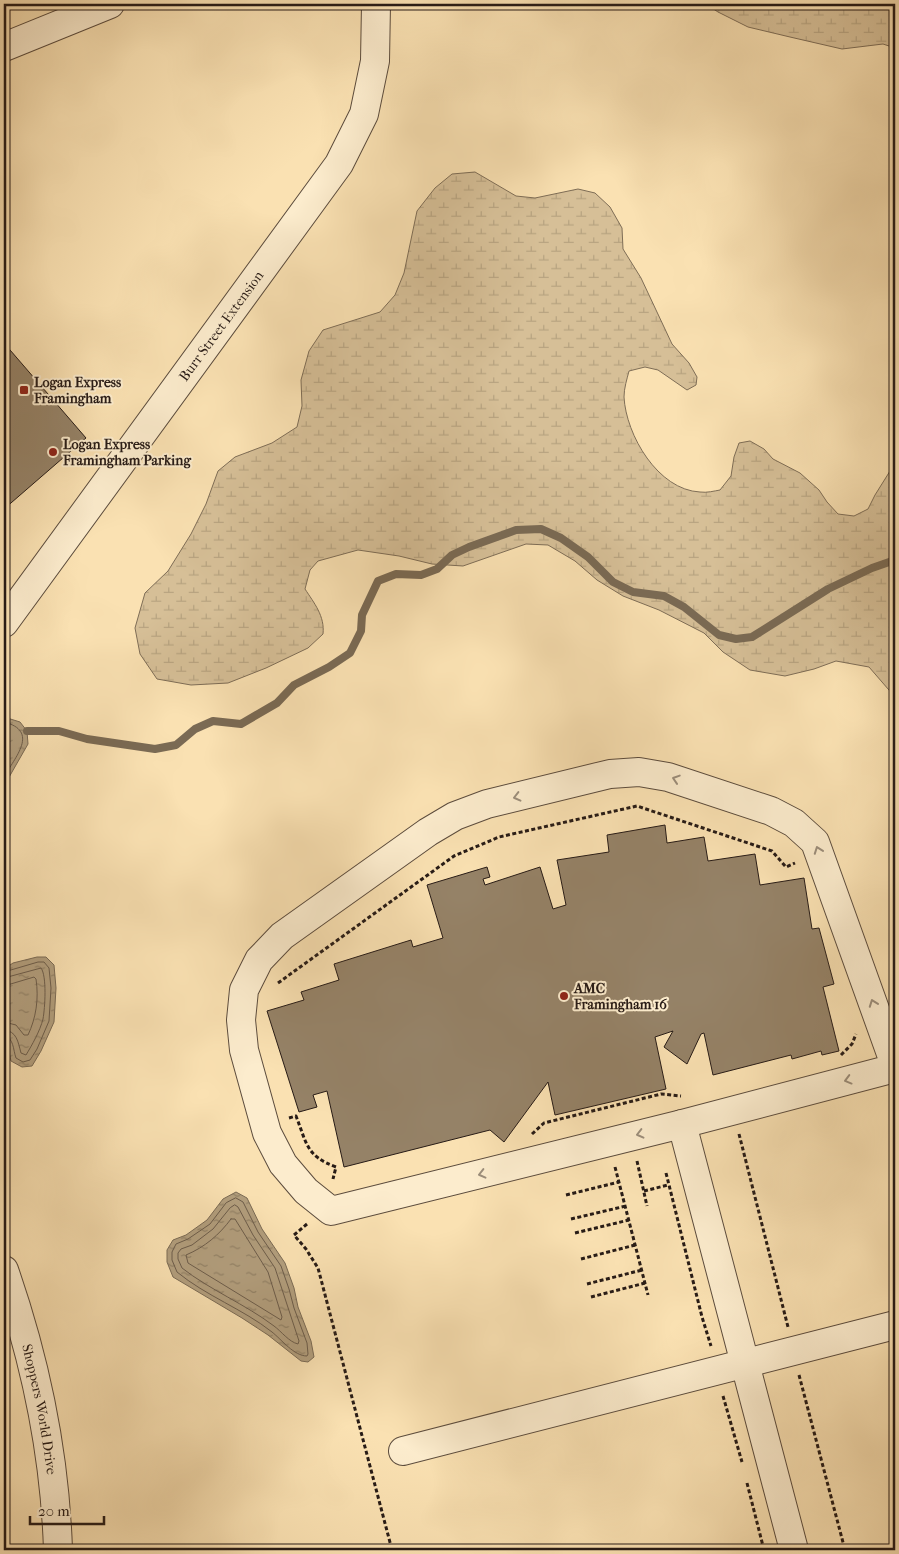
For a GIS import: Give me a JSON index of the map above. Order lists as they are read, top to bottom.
{
  "streets": {
    "street": ["Burr Street Extension", "Shoppers World Drive"]
  },
  "places": {
    "transit": ["Logan Express Framingham"],
    "other": ["Logan Express Framingham Parking", "AMC Framingham 16"]
  },
  "scale_bar": "20 m"
}
